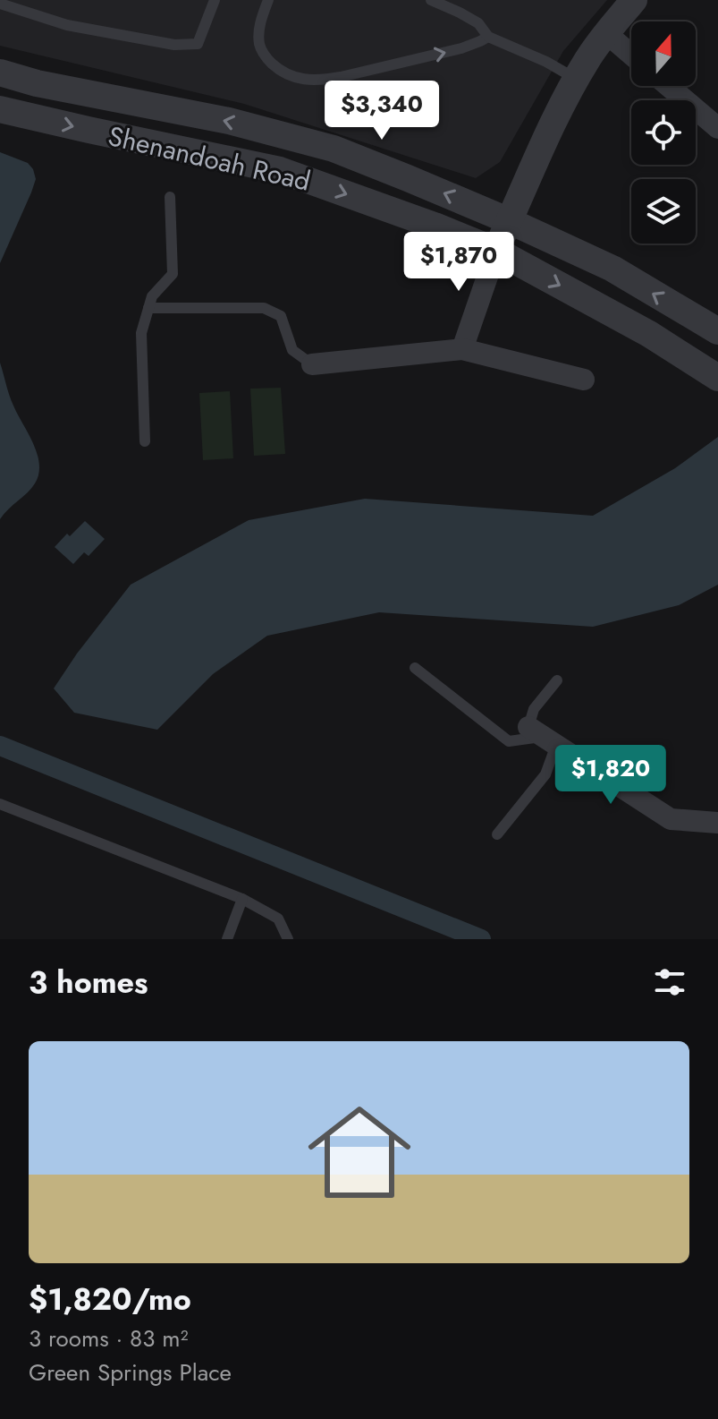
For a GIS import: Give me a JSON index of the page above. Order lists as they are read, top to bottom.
{
  "streets": {
    "street": ["Shenandoah Road"]
  },
  "north": "top",
  "page": {
    "price": ["$3,340", "$1,870", "$1,820"],
    "heading": "3 homes",
    "list": [
      {
        "name": "$1,820/mo",
        "note": "3 rooms · 83 m² · Green Springs Place"
      }
    ]
  }
}
